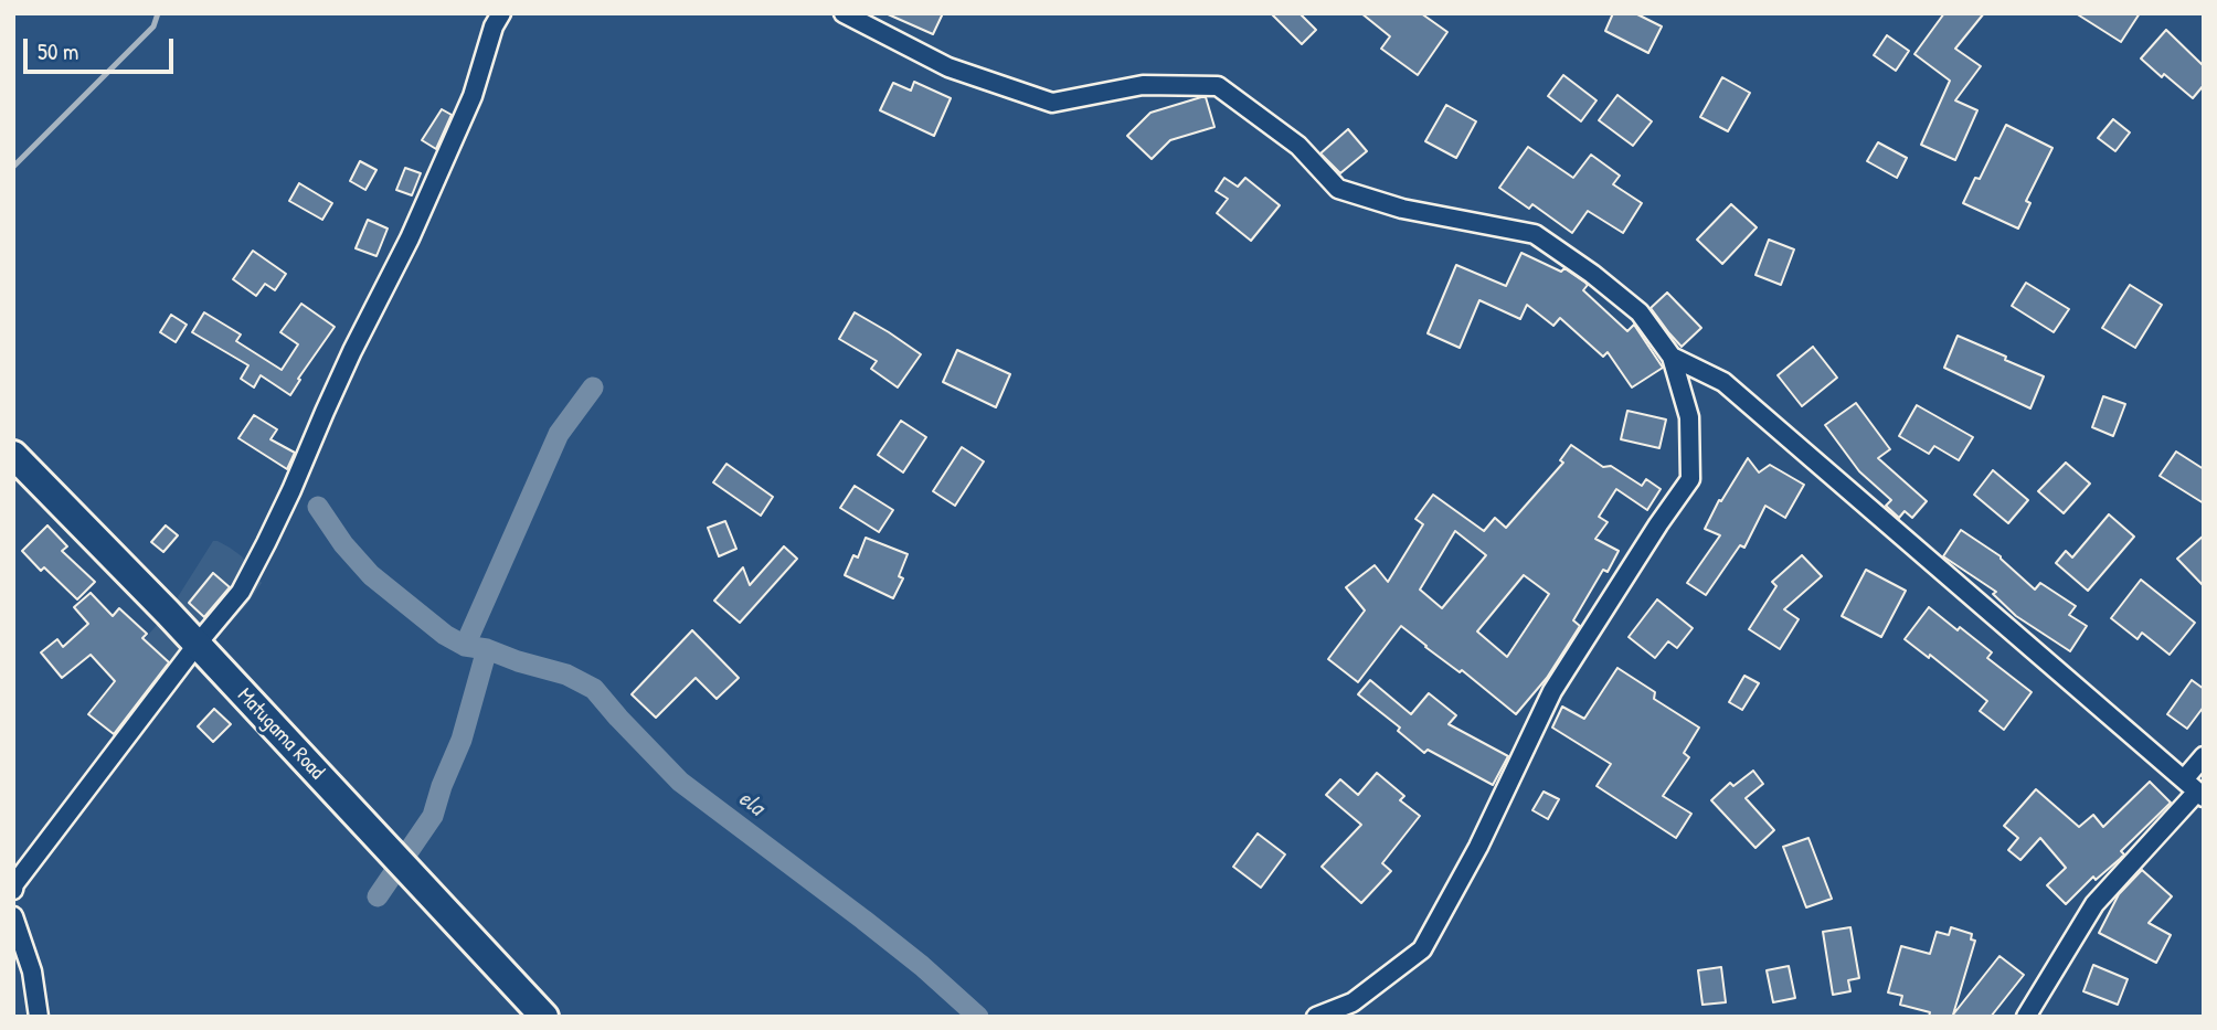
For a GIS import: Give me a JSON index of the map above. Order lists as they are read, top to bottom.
{
  "streets": {
    "main road": ["Matugama Road"]
  },
  "water": ["ela"],
  "scale_bar": "50 m"
}
